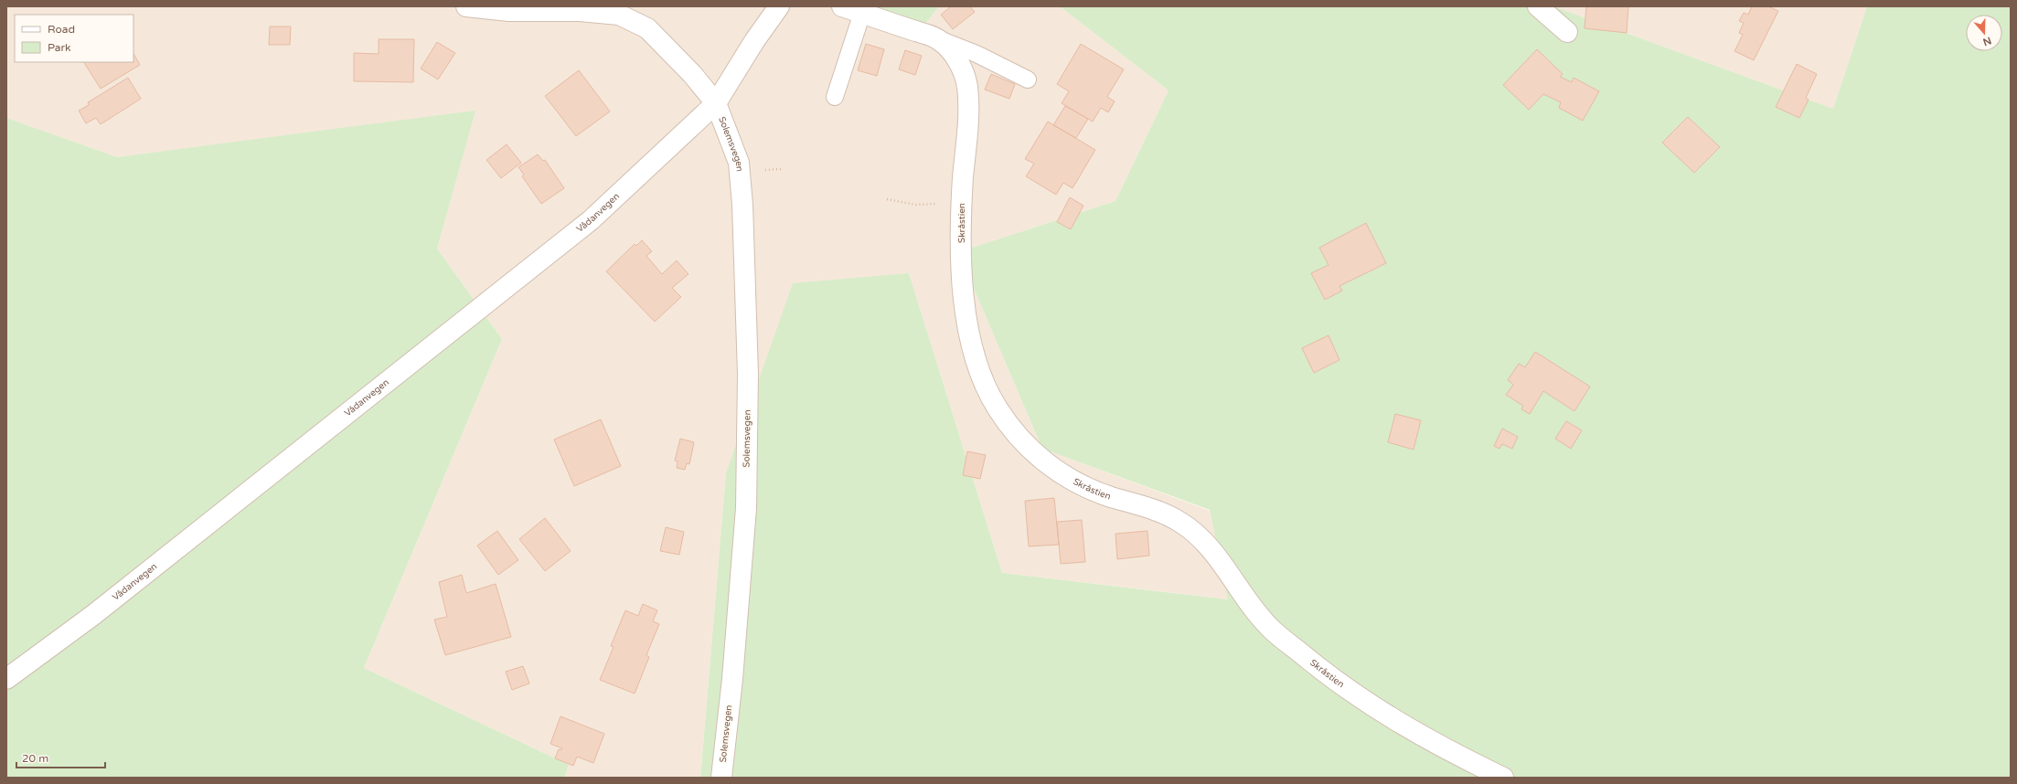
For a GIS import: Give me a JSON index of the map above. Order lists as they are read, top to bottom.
{
  "streets": {
    "street": ["Solemsvegen", "Vådanvegen", "Skråstien"]
  },
  "crossings": [
    ["Solemsvegen", "Vådanvegen"]
  ],
  "legend": ["Road", "Park"],
  "scale_bar": "20 m",
  "north": "bottom"
}
